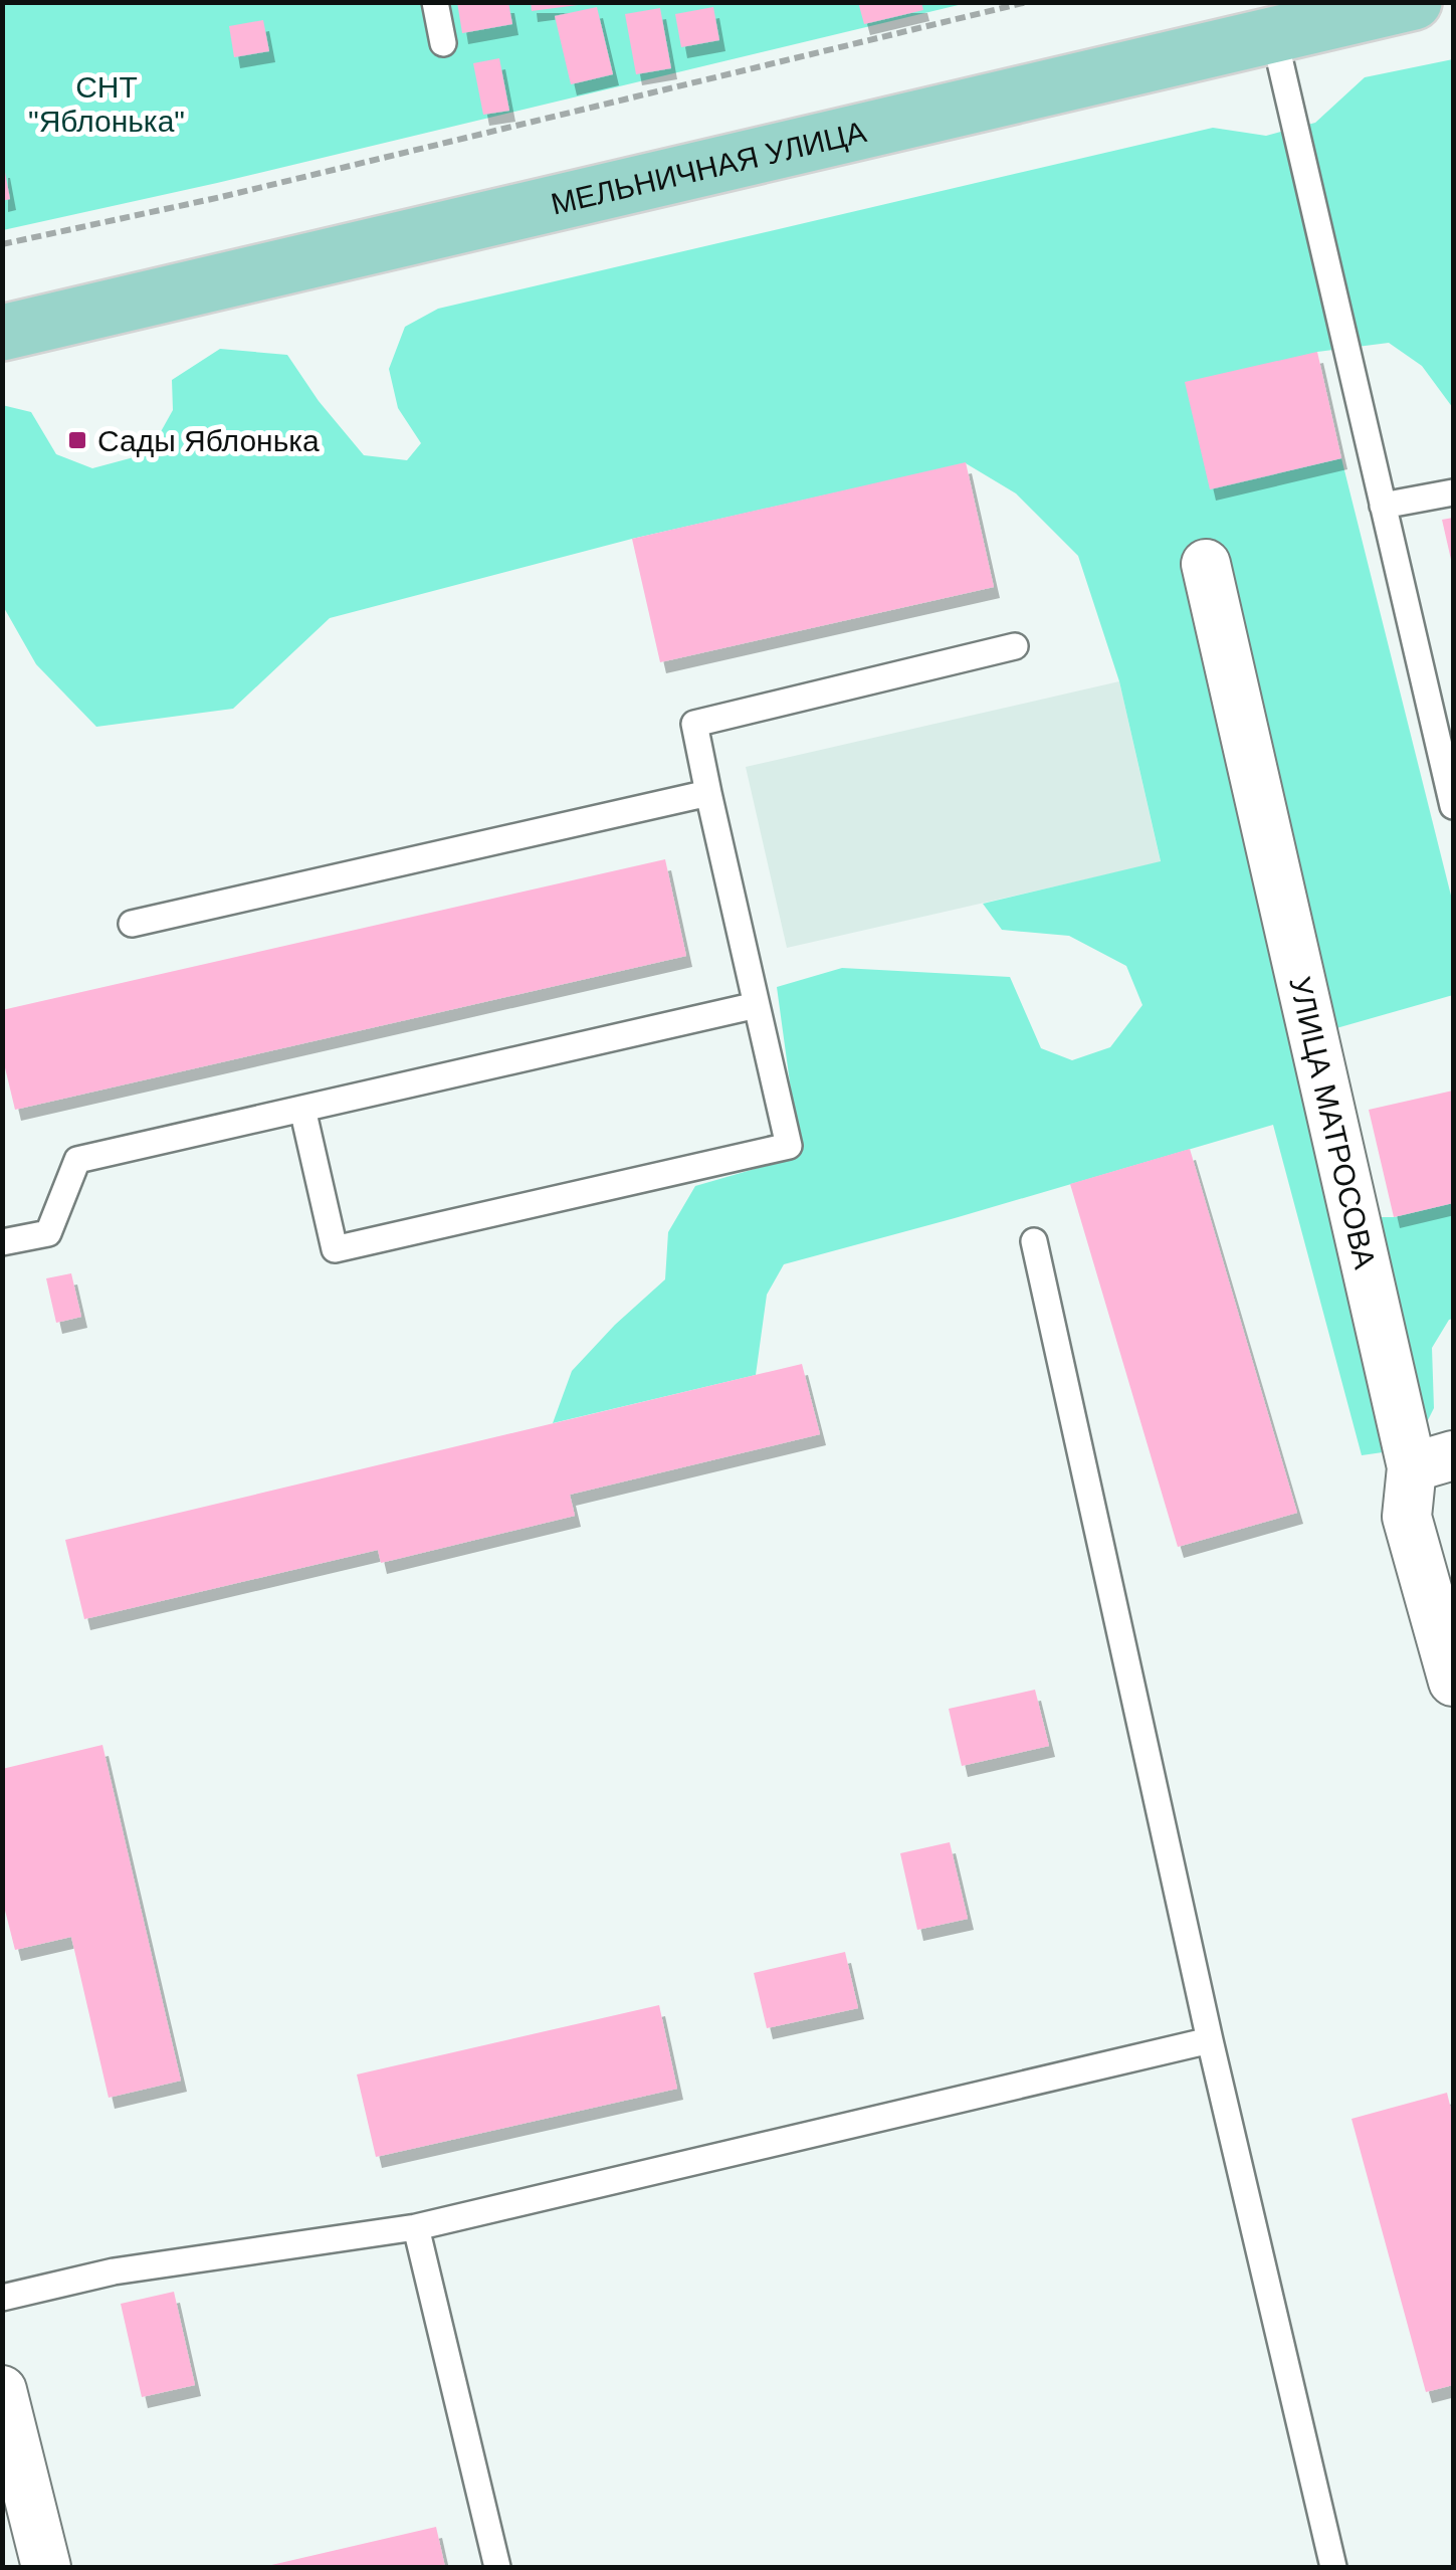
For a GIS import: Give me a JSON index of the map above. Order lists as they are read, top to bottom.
{
  "streets": {
    "main road": ["МЕЛЬНИЧНАЯ УЛИЦА"],
    "street": ["УЛИЦА МАТРОСОВА"]
  },
  "parks": ["СНТ \"Яблонька\""],
  "places": {
    "transit": ["Сады Яблонька"]
  }
}
